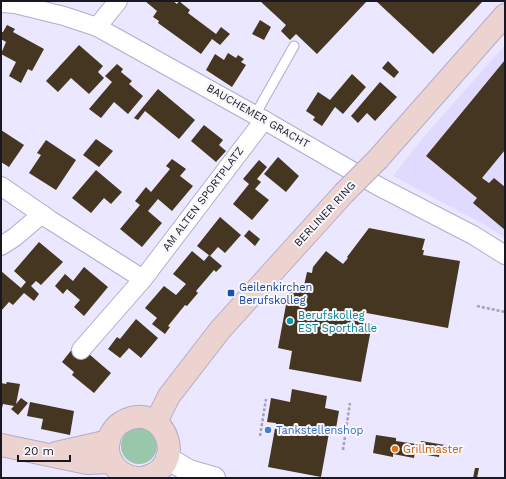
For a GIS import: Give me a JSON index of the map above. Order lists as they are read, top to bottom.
{
  "streets": {
    "main road": ["BERLINER RING"],
    "street": ["BAUCHEMER GRACHT", "AM ALTEN SPORTPLATZ"]
  },
  "crossings": [
    ["BAUCHEMER GRACHT", "AM ALTEN SPORTPLATZ"]
  ],
  "places": {
    "transit": ["Geilenkirchen Berufskolleg"],
    "other": ["Berufskolleg EST Sporthalle", "Tankstellenshop", "Grillmaster"]
  },
  "scale_bar": "20 m"
}
